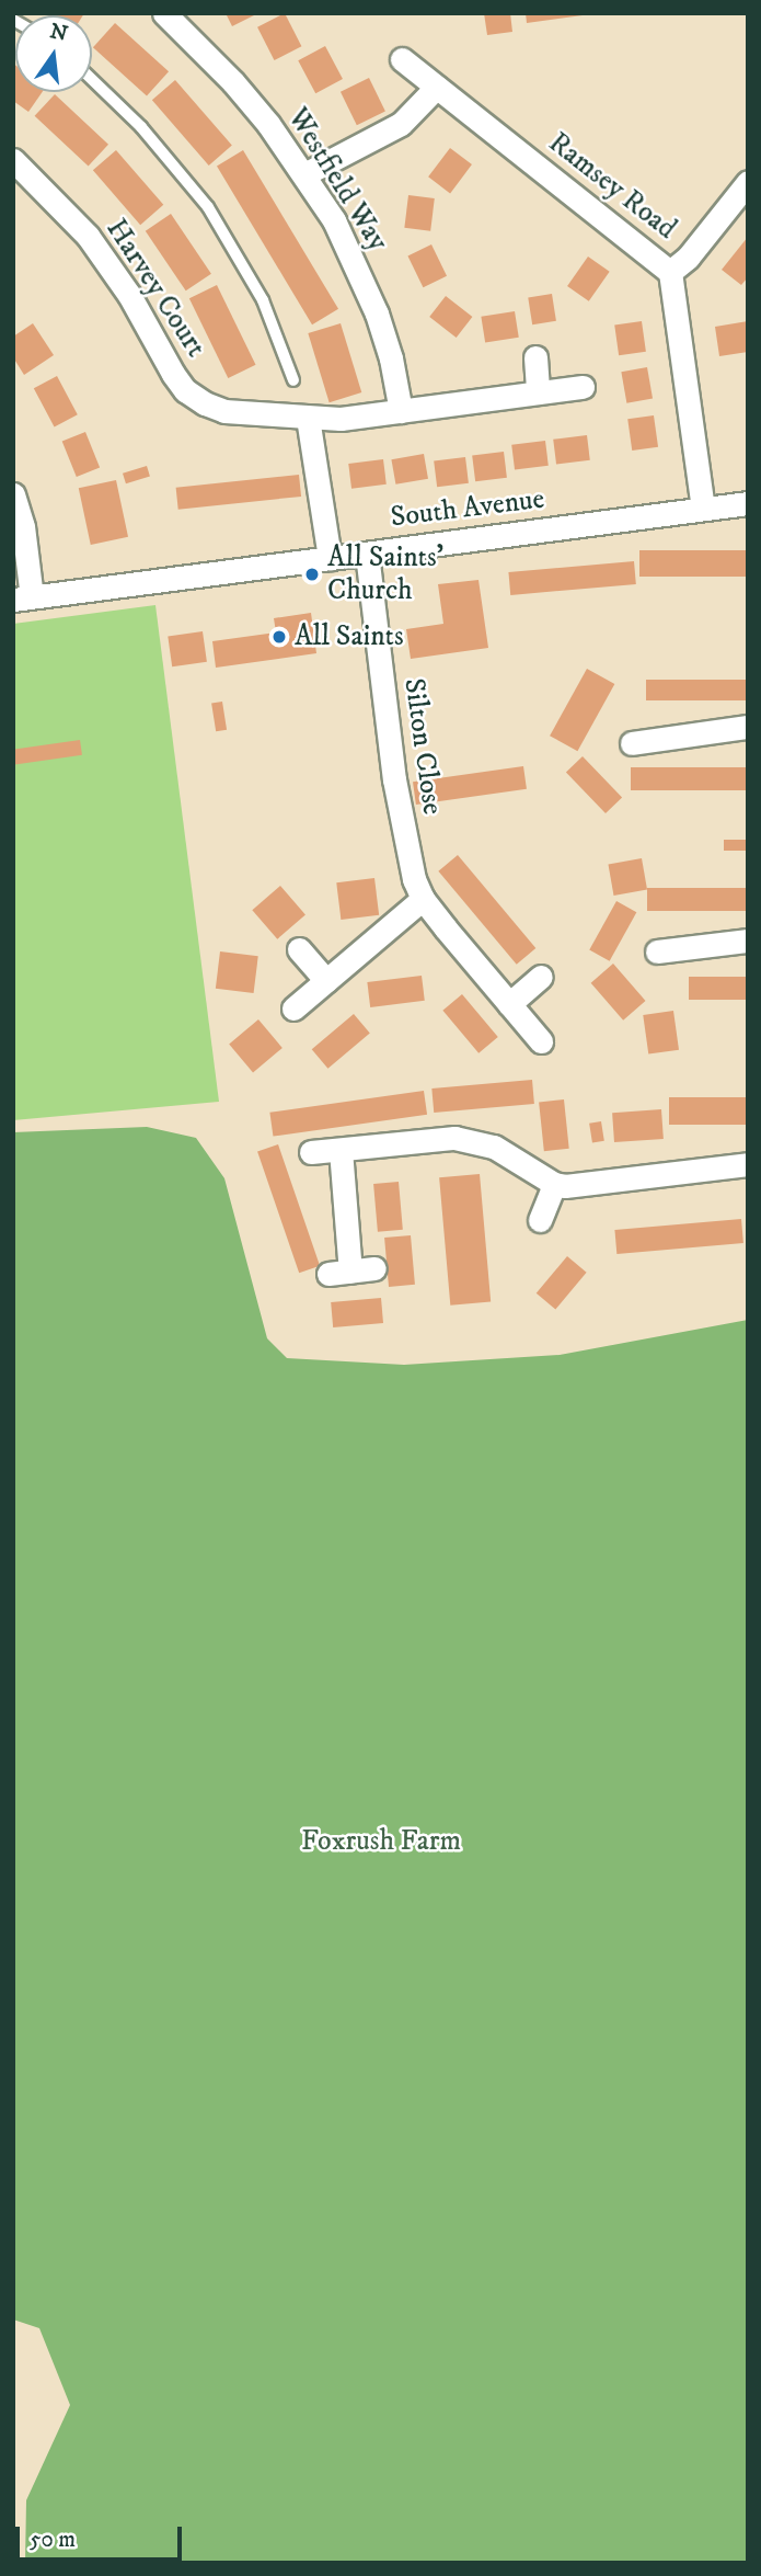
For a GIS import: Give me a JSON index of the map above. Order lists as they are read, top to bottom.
{
  "streets": {
    "street": [
      "Westfield Way",
      "Ramsey Road",
      "Harvey Court",
      "South Avenue",
      "Silton Close"
    ]
  },
  "crossings": [
    ["Westfield Way", "Harvey Court"],
    ["Ramsey Road", "South Avenue"],
    ["South Avenue", "Silton Close"]
  ],
  "parks": ["Foxrush Farm"],
  "places": ["All Saints' Church", "All Saints"],
  "scale_bar": "50 m",
  "north": "top"
}
